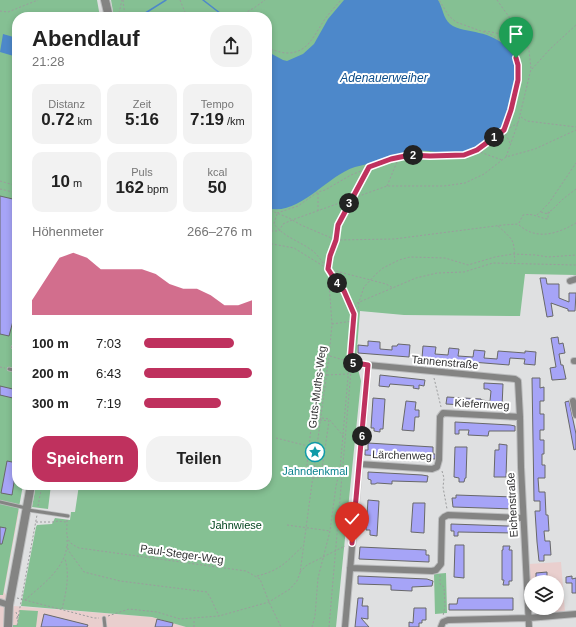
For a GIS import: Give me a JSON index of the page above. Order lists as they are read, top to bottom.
{
  "streets": {
    "street": [
      "Tannenstraße",
      "Kiefernweg",
      "Lärchenweg",
      "Eichenstraße"
    ],
    "path": ["Guts-Muths-Weg", "Paul-Steger-Weg"]
  },
  "crossings": [
    ["Tannenstraße", "Eichenstraße"],
    ["Kiefernweg", "Lärchenweg"],
    ["Kiefernweg", "Eichenstraße"]
  ],
  "water": ["Adenauerweiher"],
  "parks": ["Jahnwiese"],
  "places": {
    "place": ["Jahndenkmal"]
  },
  "page": {
    "heading": ["Abendlauf", "21:28"],
    "stats": [
      ["Distanz", "0.72 km"],
      ["Zeit", "5:16"],
      ["Tempo", "7:19 /km"],
      ["10 m"],
      ["Puls", "162 bpm"],
      ["kcal", "50"]
    ],
    "pins": [
      "1",
      "2",
      "3",
      "4",
      "5",
      "6"
    ],
    "chart": ["Höhenmeter", "266–276 m"],
    "list": [
      {
        "name": "100 m",
        "note": "7:03"
      },
      {
        "name": "200 m",
        "note": "6:43"
      },
      {
        "name": "300 m",
        "note": "7:19"
      }
    ],
    "buttons": ["Speichern", "Teilen"]
  }
}
